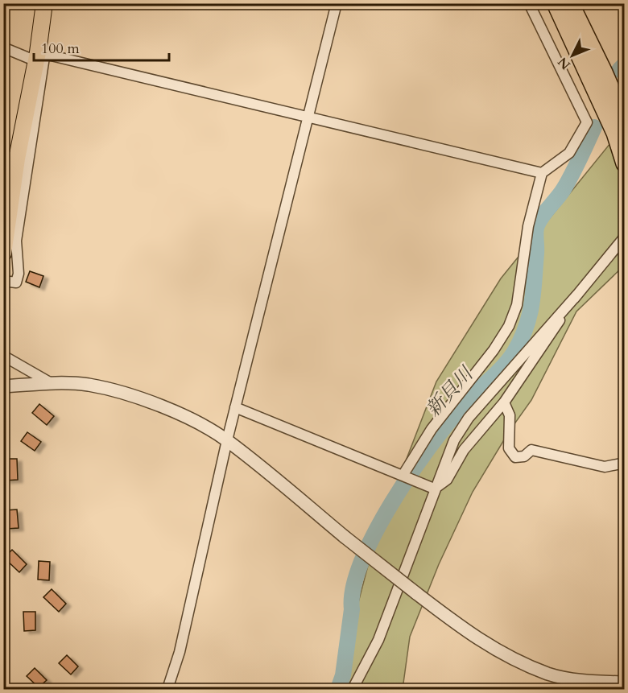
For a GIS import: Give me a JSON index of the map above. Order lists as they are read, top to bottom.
{
  "water": ["新貝川"],
  "scale_bar": "100 m",
  "north": "bottom left"
}
